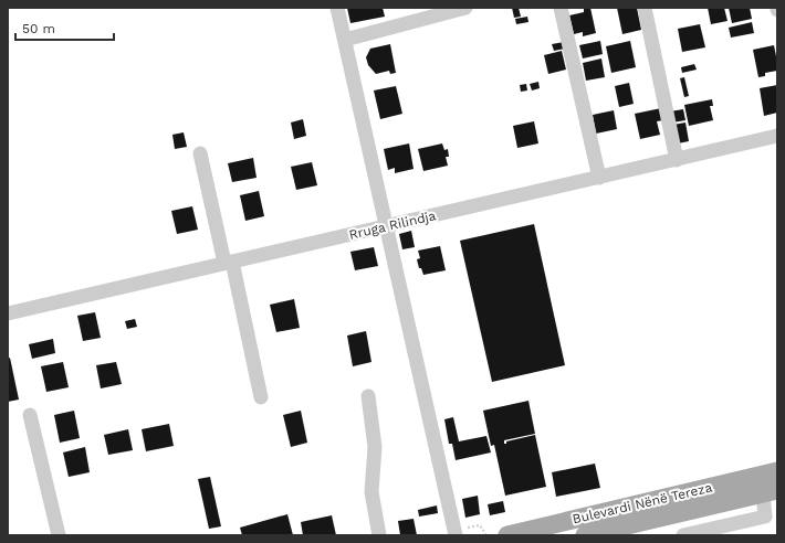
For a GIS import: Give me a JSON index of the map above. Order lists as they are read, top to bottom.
{
  "streets": {
    "main road": ["Bulevardi Nënë Tereza"],
    "street": ["Rruga Rilindja"]
  },
  "scale_bar": "50 m"
}
